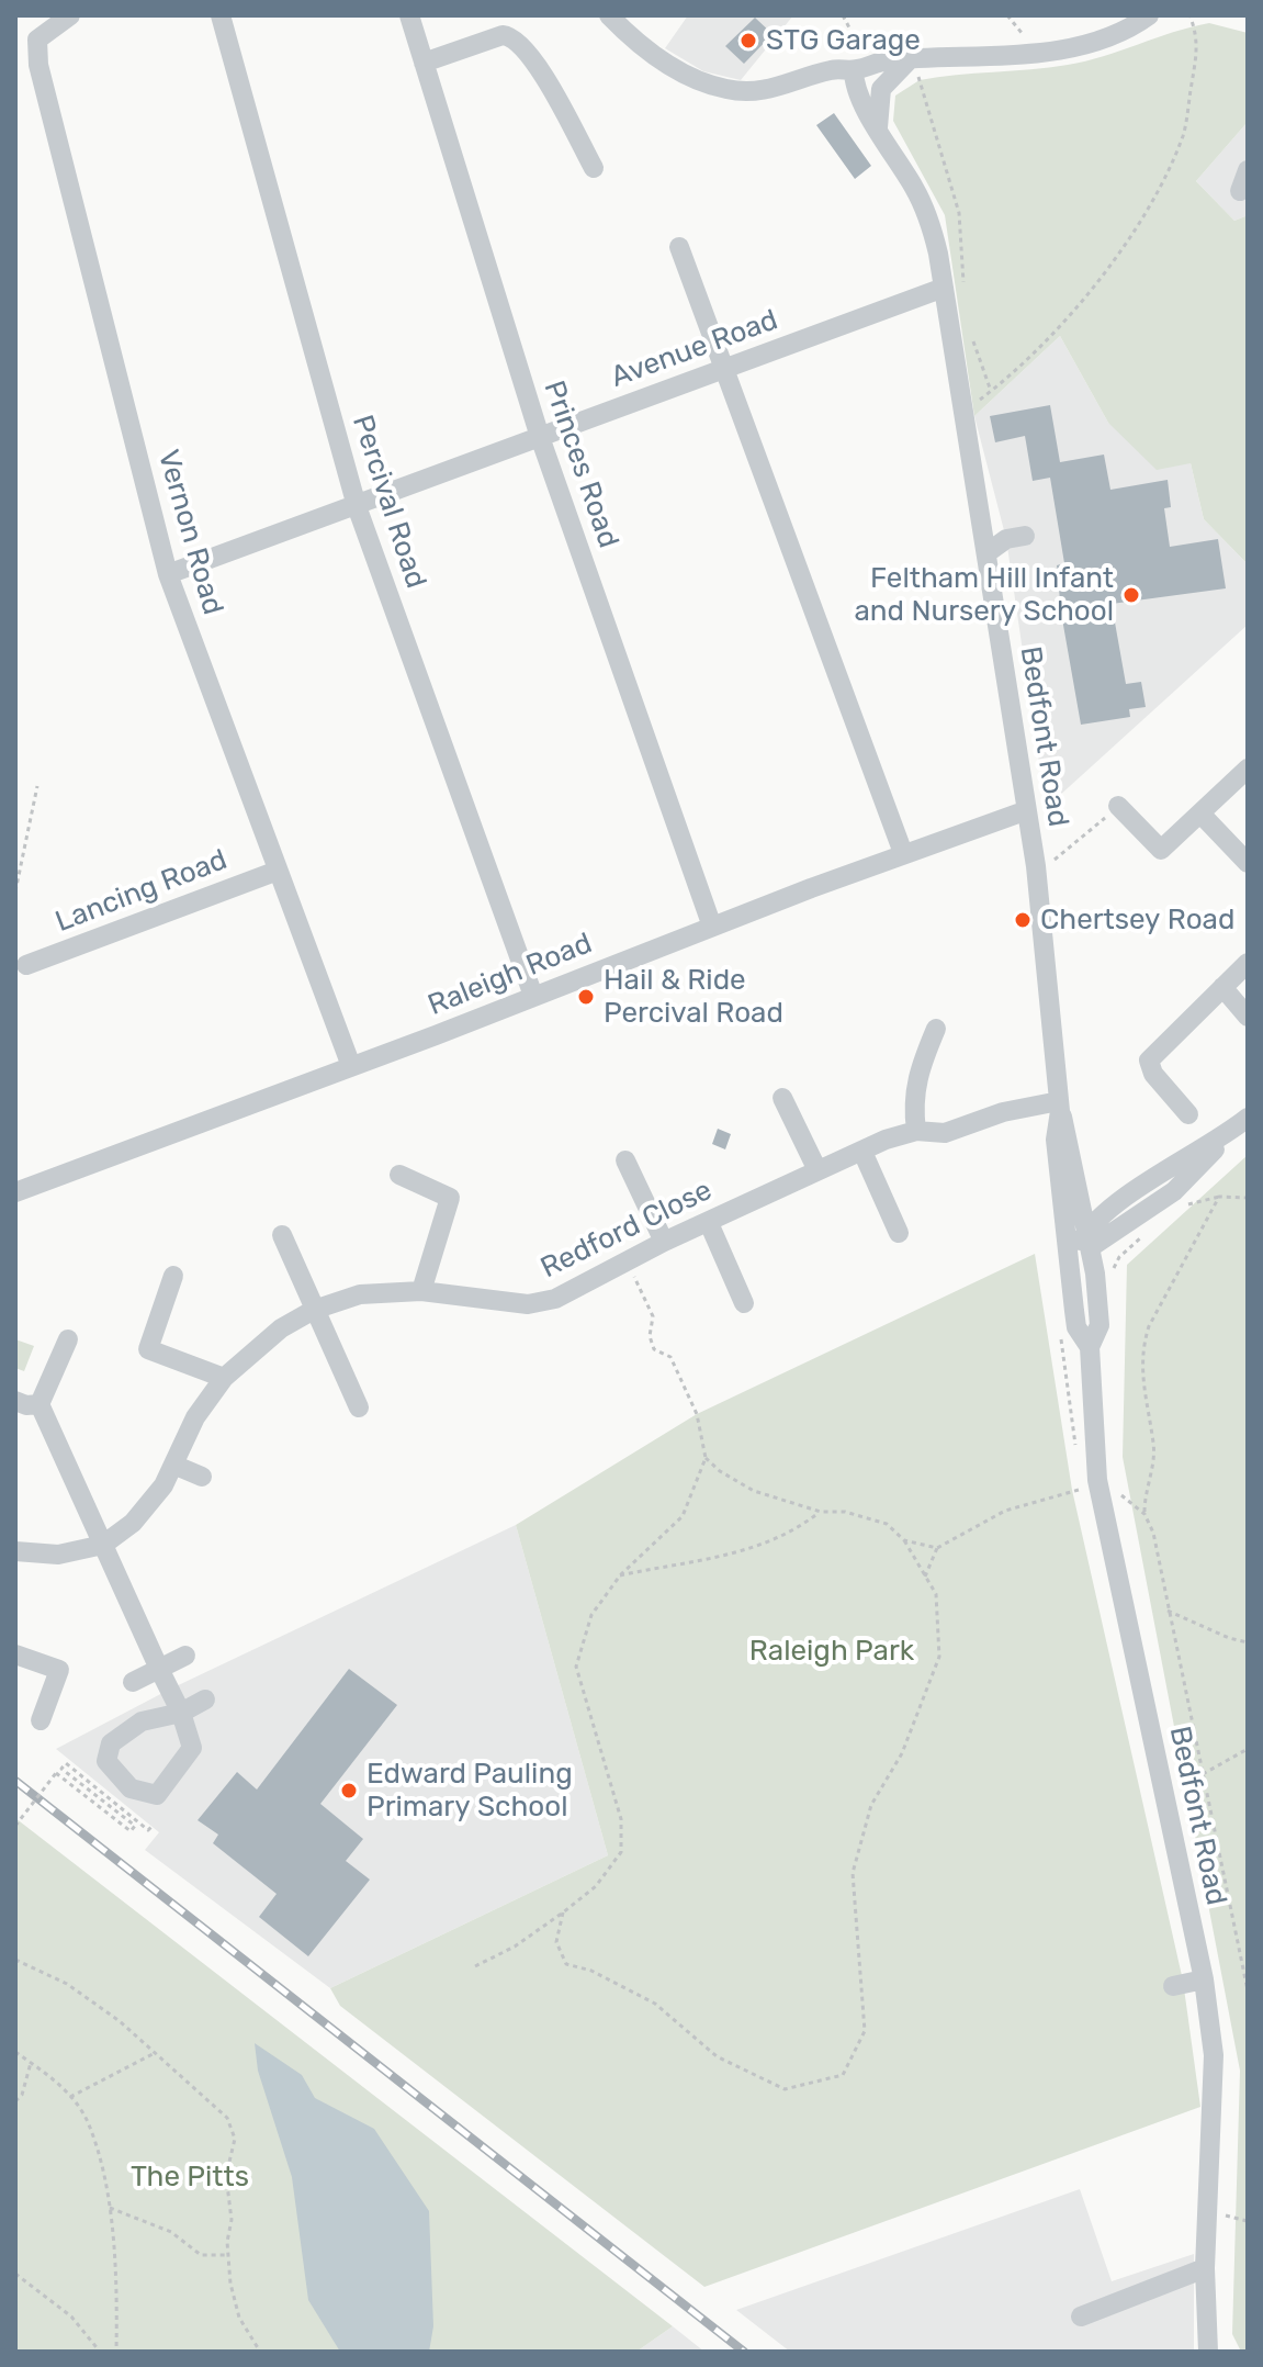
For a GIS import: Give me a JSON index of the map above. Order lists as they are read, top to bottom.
{
  "streets": {
    "street": [
      "Avenue Road",
      "Princes Road",
      "Percival Road",
      "Vernon Road",
      "Bedfont Road",
      "Lancing Road",
      "Raleigh Road",
      "Redford Close"
    ]
  },
  "crossings": [
    ["Avenue Road", "Princes Road"],
    ["Avenue Road", "Percival Road"],
    ["Avenue Road", "Vernon Road"],
    ["Avenue Road", "Bedfont Road"],
    ["Princes Road", "Raleigh Road"],
    ["Percival Road", "Raleigh Road"],
    ["Vernon Road", "Lancing Road"],
    ["Vernon Road", "Raleigh Road"],
    ["Bedfont Road", "Raleigh Road"],
    ["Bedfont Road", "Redford Close"]
  ],
  "parks": ["Raleigh Park", "The Pitts"],
  "places": [
    "STG Garage",
    "Feltham Hill Infant and Nursery School",
    "Chertsey Road",
    "Hail & Ride Percival Road",
    "Edward Pauling Primary School"
  ]
}
